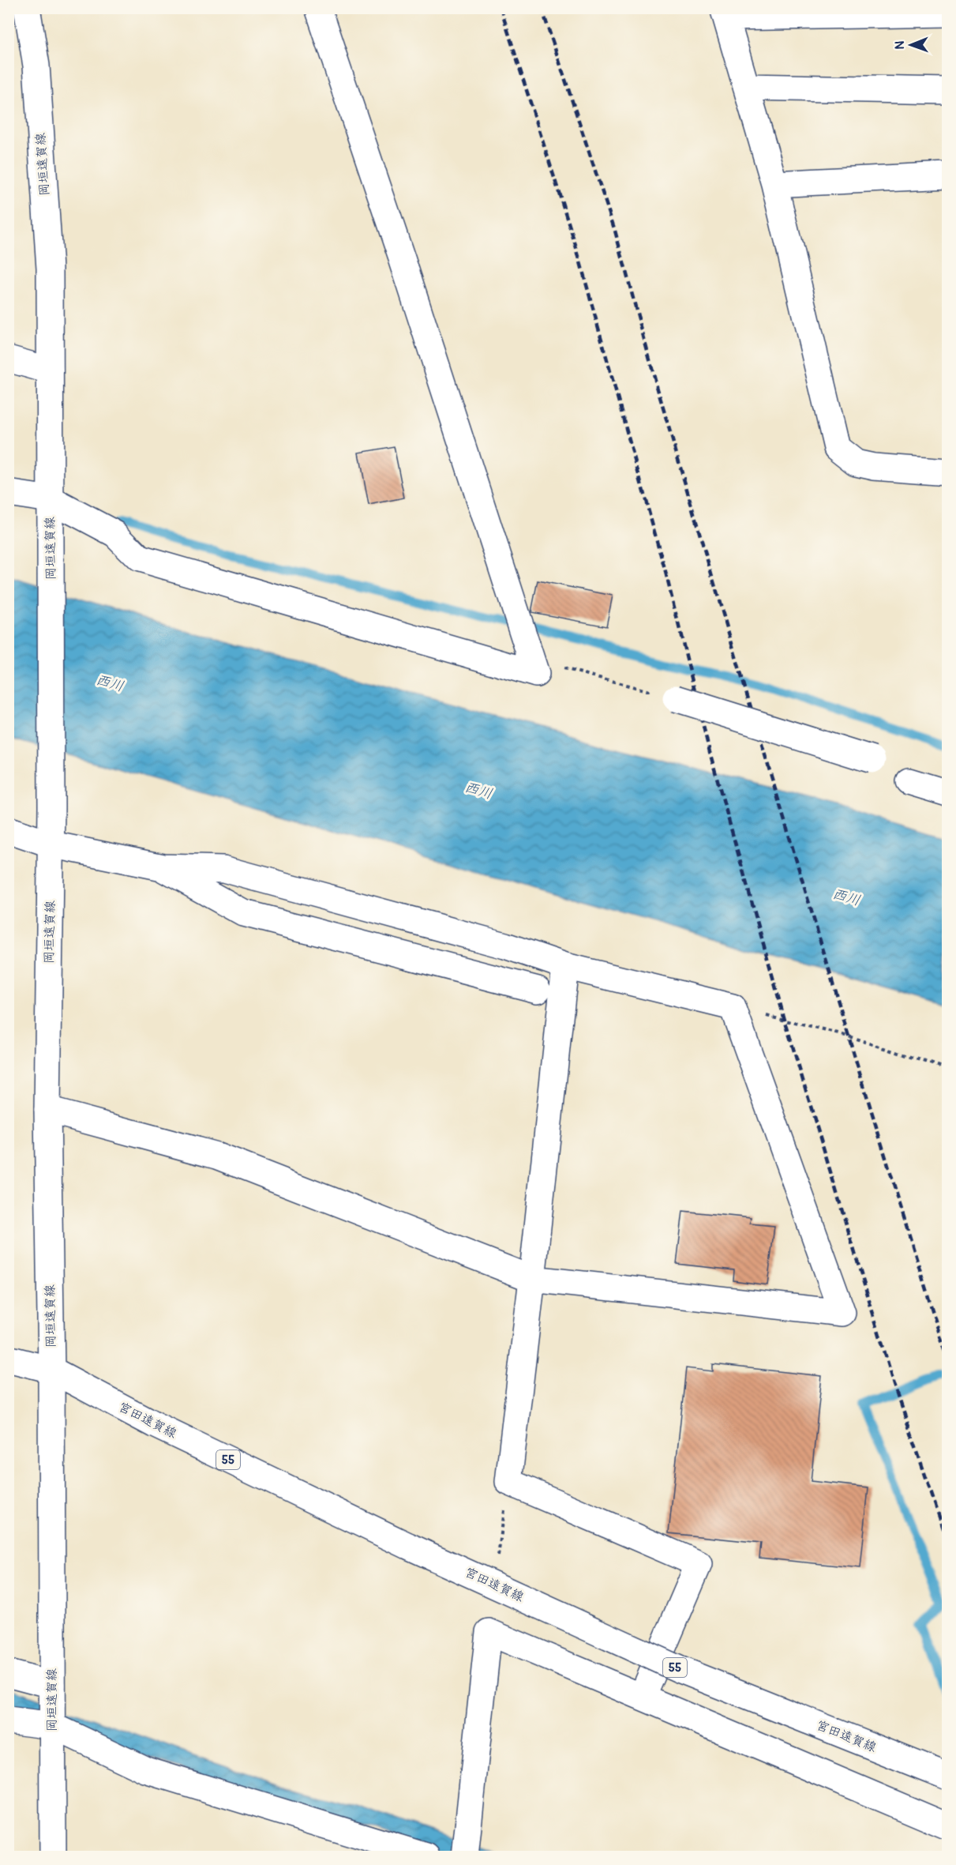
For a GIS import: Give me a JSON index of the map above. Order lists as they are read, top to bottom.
{
  "streets": {
    "street": ["岡垣遠賀線", "宮田遠賀線", "55"]
  },
  "crossings": [
    ["岡垣遠賀線", "宮田遠賀線"]
  ],
  "water": ["西川"],
  "north": "left"
}
